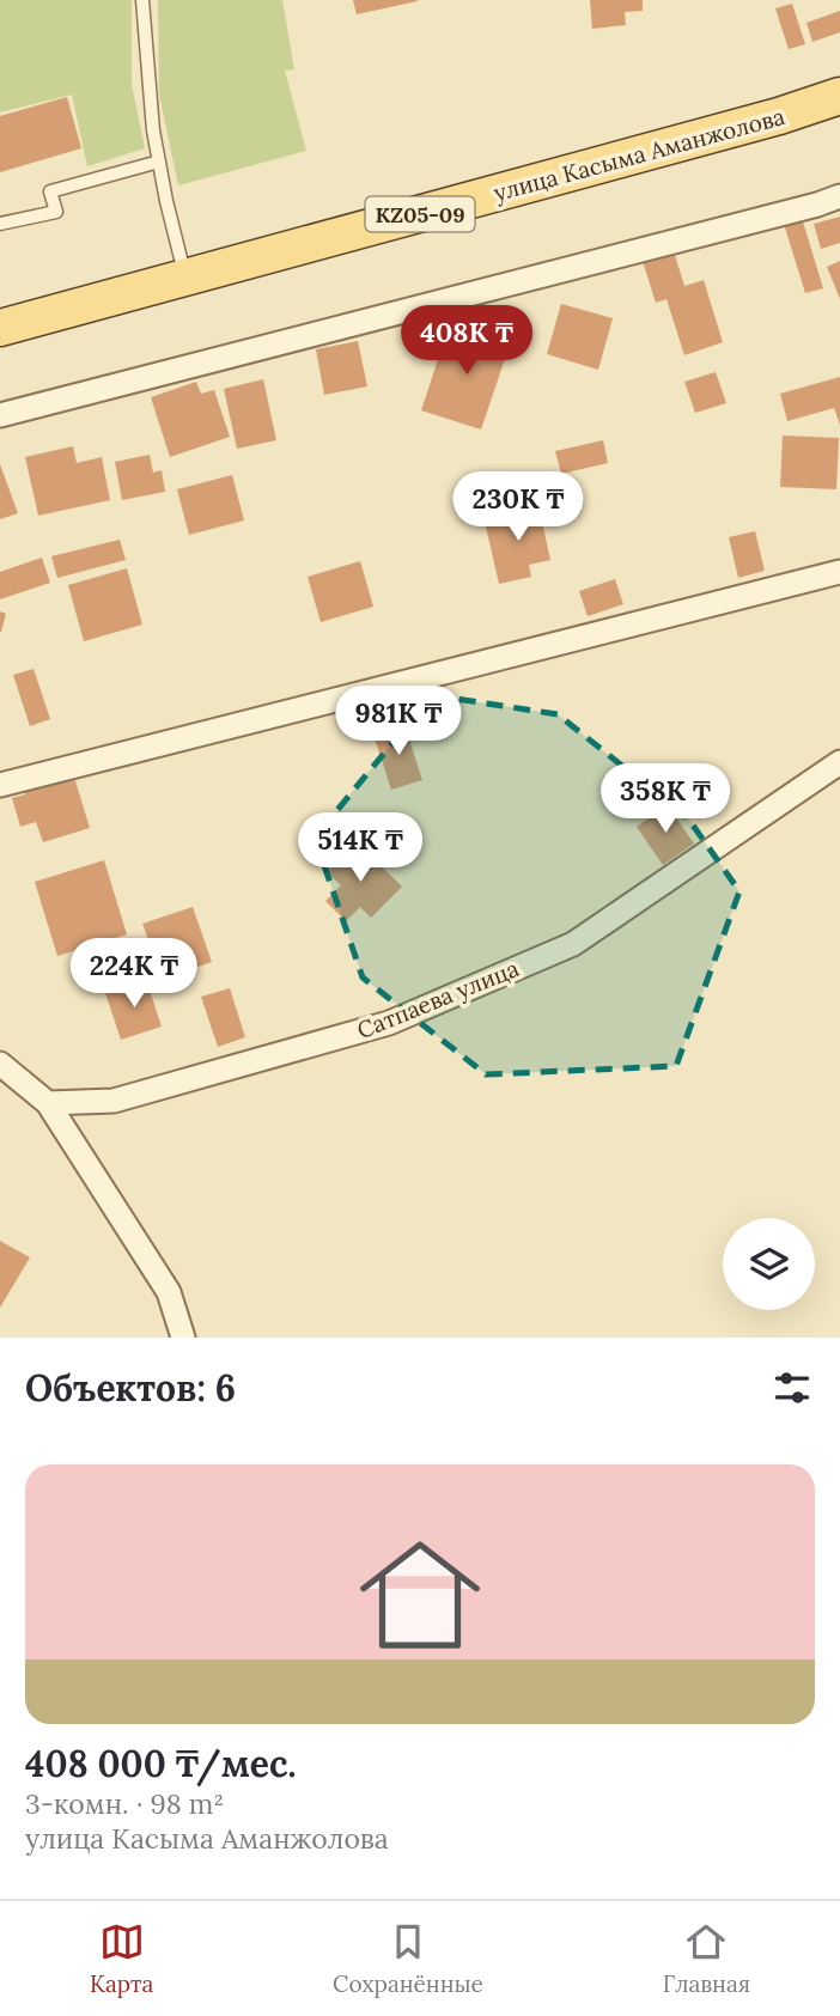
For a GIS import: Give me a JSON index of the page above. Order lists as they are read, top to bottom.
{
  "streets": {
    "main road": ["улица Касыма Аманжолова", "KZ05-09"],
    "street": ["Сатпаева улица"]
  },
  "page": {
    "price": [
      "408K ₸",
      "230K ₸",
      "981K ₸",
      "358K ₸",
      "514K ₸",
      "224K ₸"
    ],
    "heading": "Объектов: 6",
    "list": [
      {
        "name": "408 000 ₸/мес.",
        "note": "3-комн. · 98 m² · улица Касыма Аманжолова"
      }
    ],
    "tabs": ["Карта", "Сохранённые", "Главная"]
  }
}
